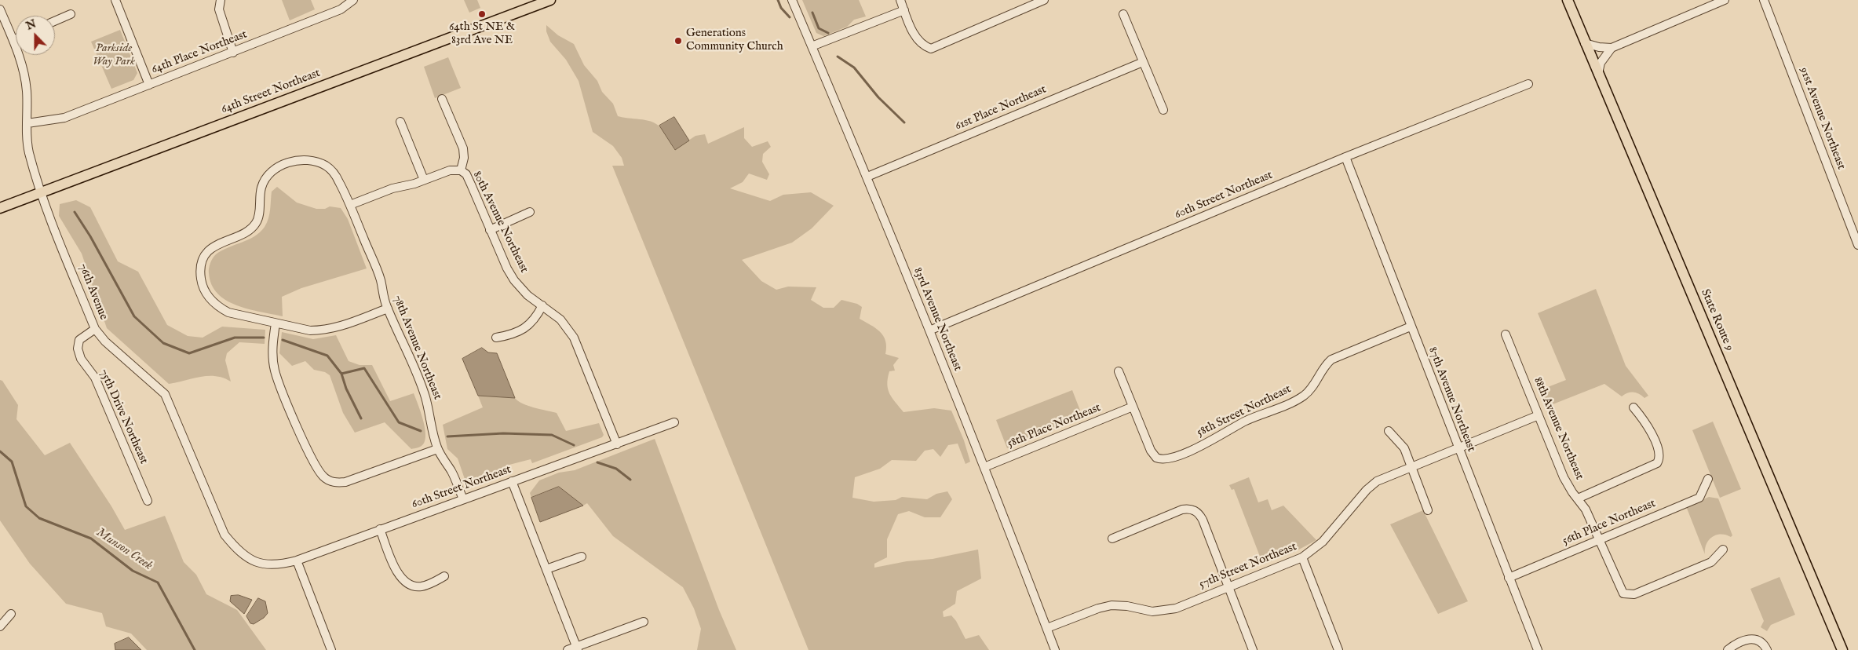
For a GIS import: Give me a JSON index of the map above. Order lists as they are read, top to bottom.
{
  "streets": {
    "main road": ["64th Street Northeast", "State Route 9"],
    "street": [
      "64th Place Northeast",
      "61st Place Northeast",
      "91st Avenue Northeast",
      "60th Street Northeast",
      "80th Avenue Northeast",
      "76th Avenue",
      "83rd Avenue Northeast",
      "78th Avenue Northeast",
      "87th Avenue Northeast",
      "58th Street Northeast",
      "75th Drive Northeast",
      "58th Place Northeast",
      "88th Avenue Northeast",
      "56th Place Northeast",
      "57th Street Northeast"
    ]
  },
  "crossings": [
    ["64th Place Northeast", "76th Avenue"],
    ["64th Street Northeast", "76th Avenue"],
    ["61st Place Northeast", "83rd Avenue Northeast"],
    ["60th Street Northeast", "80th Avenue Northeast"],
    ["60th Street Northeast", "76th Avenue"],
    ["60th Street Northeast", "83rd Avenue Northeast"],
    ["60th Street Northeast", "78th Avenue Northeast"],
    ["60th Street Northeast", "87th Avenue Northeast"],
    ["76th Avenue", "75th Drive Northeast"],
    ["83rd Avenue Northeast", "58th Place Northeast"],
    ["83rd Avenue Northeast", "57th Street Northeast"],
    ["87th Avenue Northeast", "58th Street Northeast"],
    ["87th Avenue Northeast", "56th Place Northeast"],
    ["87th Avenue Northeast", "57th Street Northeast"],
    ["58th Street Northeast", "58th Place Northeast"],
    ["88th Avenue Northeast", "56th Place Northeast"],
    ["88th Avenue Northeast", "57th Street Northeast"]
  ],
  "water": ["Munson Creek"],
  "parks": ["Parkside Way Park"],
  "places": ["64th St NE & 83rd Ave NE", "Generations Community Church"],
  "north": "top"
}
